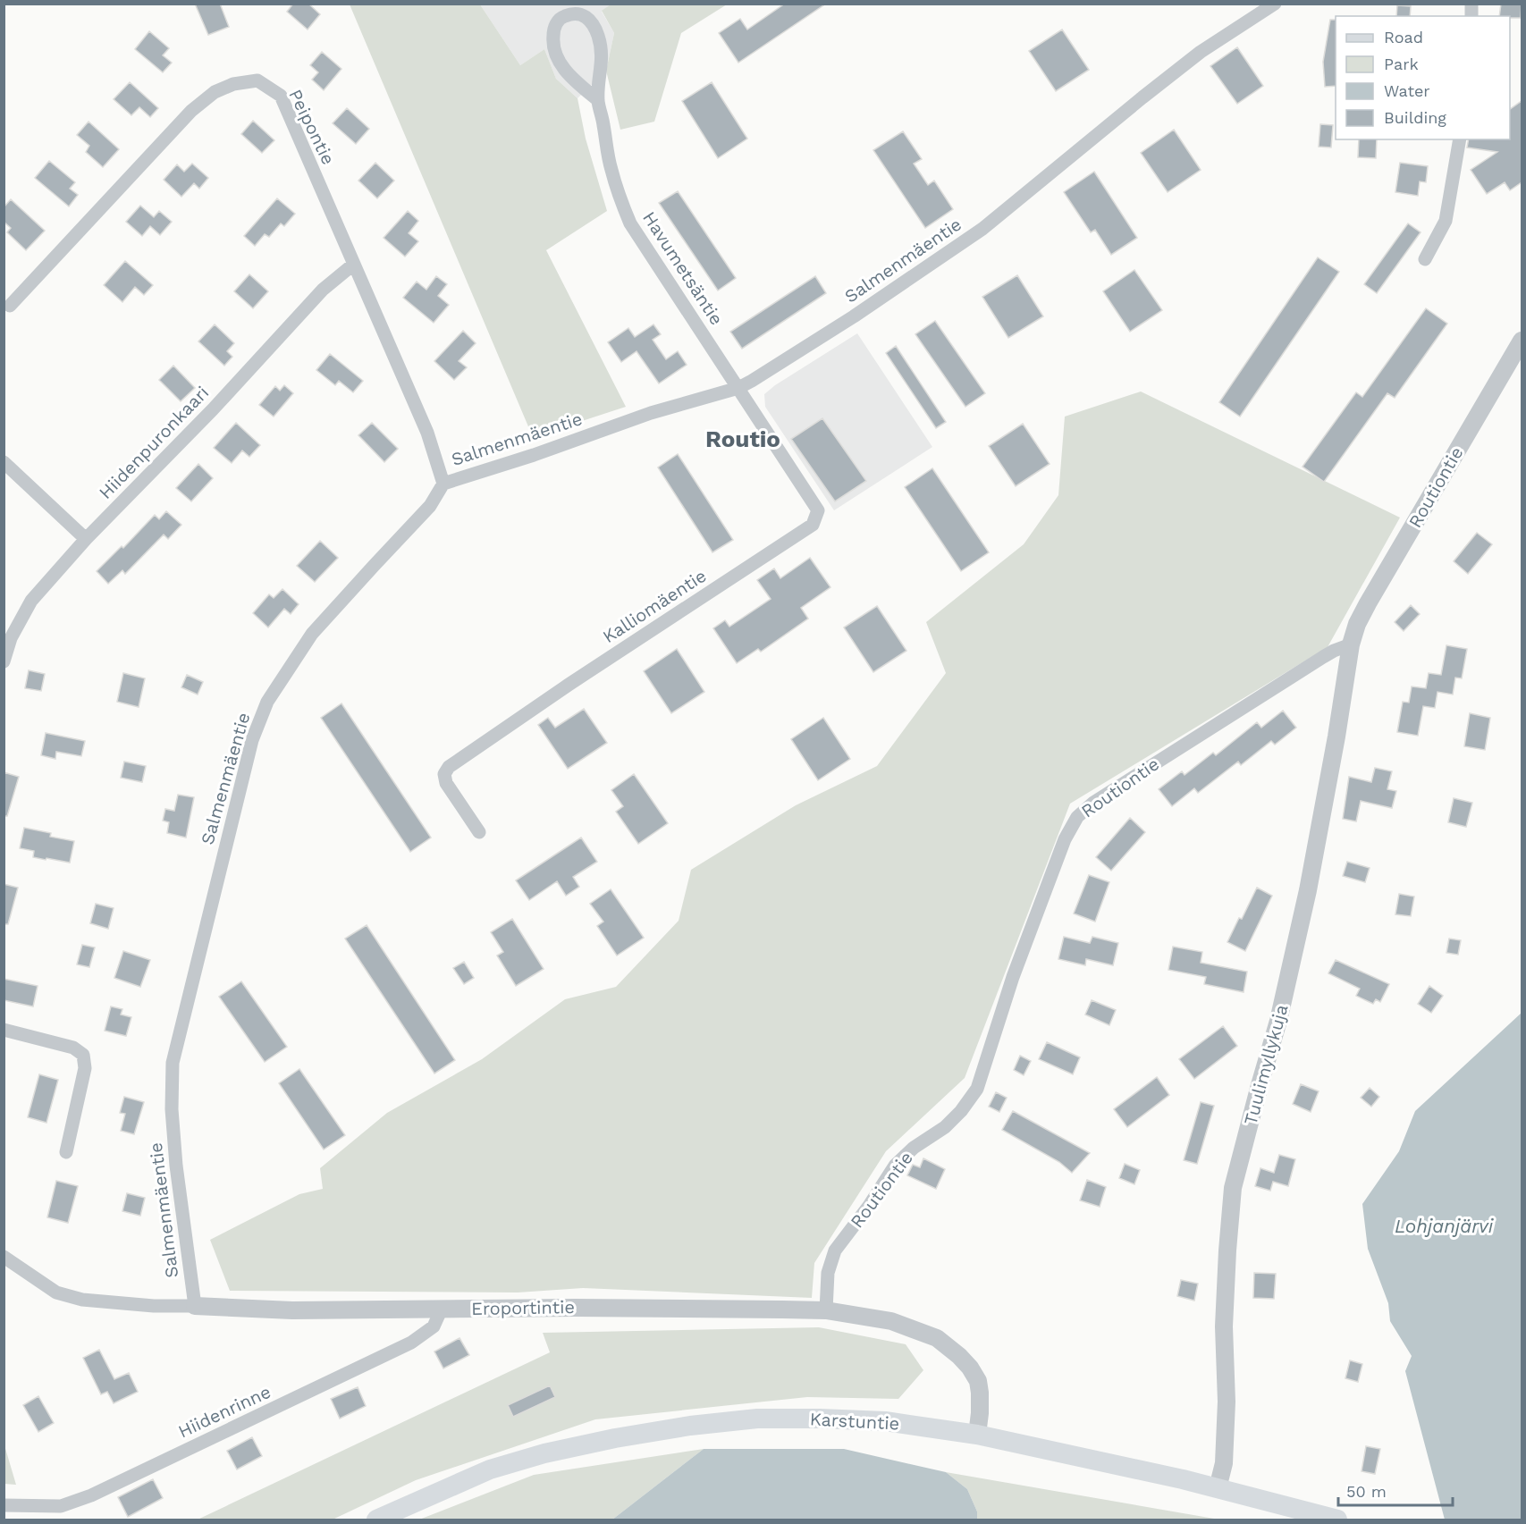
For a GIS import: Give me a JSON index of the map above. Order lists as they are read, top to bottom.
{
  "streets": {
    "main road": ["Karstuntie"],
    "street": [
      "Peipontie",
      "Salmenmäentie",
      "Havumetsäntie",
      "Hiidenpuronkaari",
      "Routiontie",
      "Kalliomäentie",
      "Tuulimyllykuja",
      "Eroportintie",
      "Hiidenrinne"
    ]
  },
  "crossings": [
    ["Peipontie", "Salmenmäentie"],
    ["Peipontie", "Hiidenpuronkaari"],
    ["Salmenmäentie", "Havumetsäntie"],
    ["Salmenmäentie", "Kalliomäentie"],
    ["Salmenmäentie", "Eroportintie"],
    ["Havumetsäntie", "Kalliomäentie"],
    ["Routiontie", "Tuulimyllykuja"],
    ["Routiontie", "Eroportintie"],
    ["Tuulimyllykuja", "Karstuntie"],
    ["Eroportintie", "Hiidenrinne"],
    ["Eroportintie", "Karstuntie"]
  ],
  "districts": ["Routio"],
  "water": ["Lohjanjärvi"],
  "legend": [
    "Road",
    "Park",
    "Water",
    "Building"
  ],
  "scale_bar": "50 m"
}
